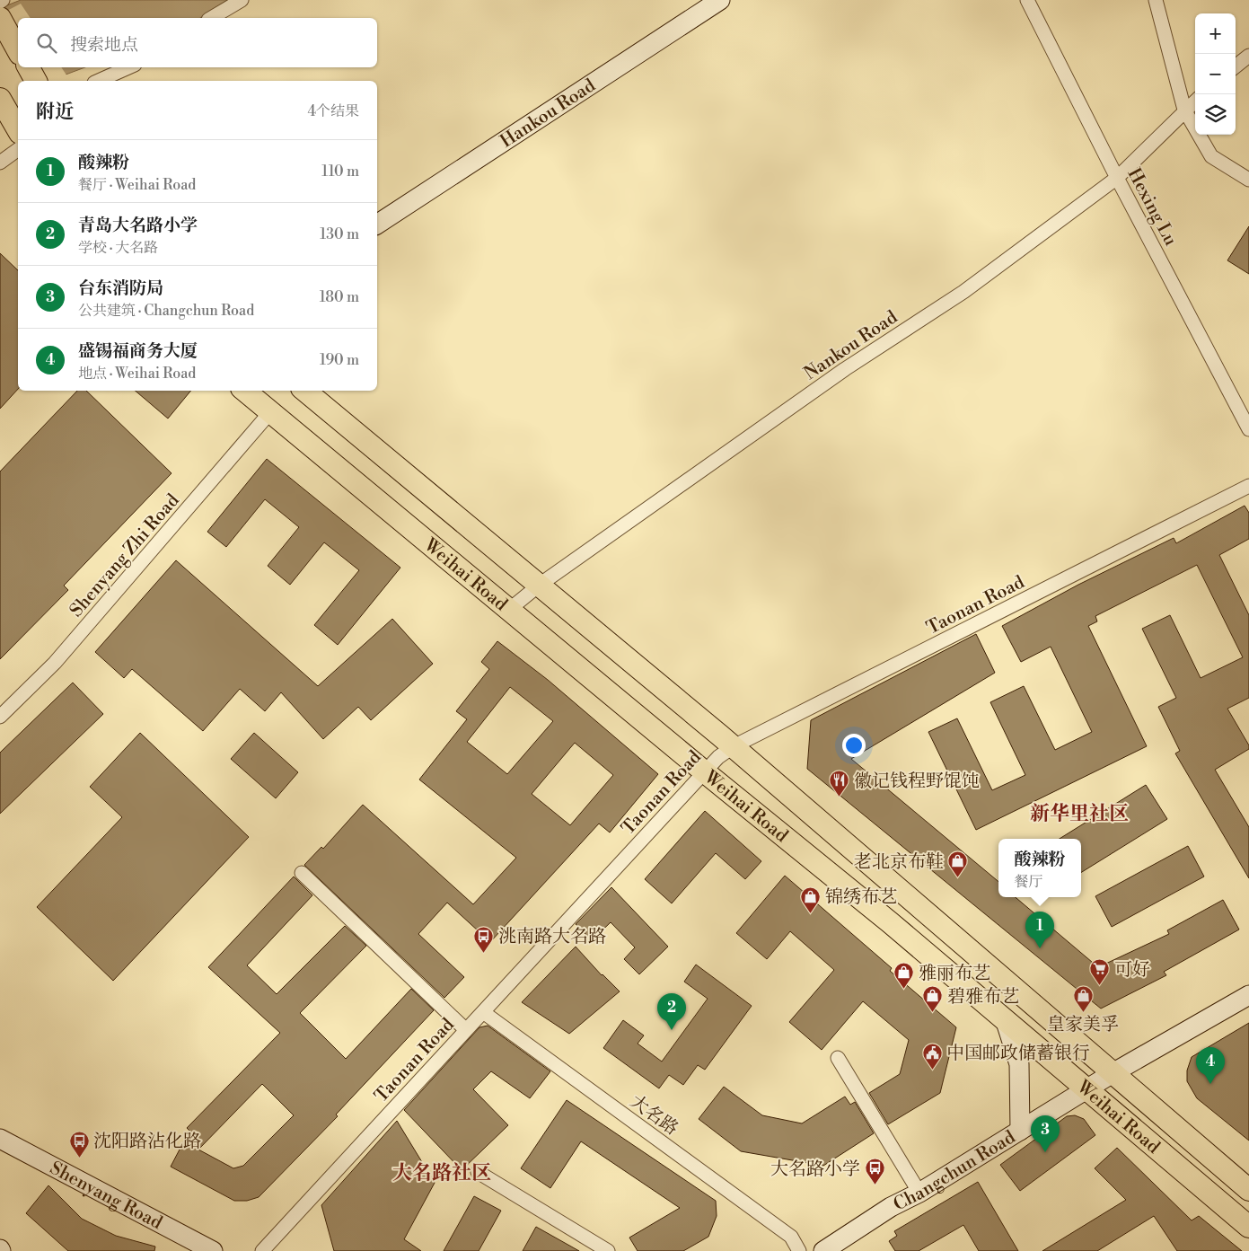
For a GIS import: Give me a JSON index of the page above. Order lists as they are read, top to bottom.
{
  "streets": {
    "main road": [
      "Hankou Road",
      "Weihai Road",
      "Changchun Road",
      "Shenyang Road"
    ],
    "street": [
      "Hexing Lu",
      "Nankou Road",
      "Shenyang Zhi Road",
      "Taonan Road",
      "大名路"
    ]
  },
  "crossings": [
    ["Hexing Lu", "Nankou Road"],
    ["Nankou Road", "Weihai Road"],
    ["Shenyang Zhi Road", "Weihai Road"],
    ["Weihai Road", "Taonan Road"],
    ["Weihai Road", "Changchun Road"],
    ["Taonan Road", "大名路"]
  ],
  "districts": ["新华里社区", "大名路社区"],
  "places": {
    "restaurant": ["徽记钱程野馄饨"],
    "shop": [
      "老北京布鞋",
      "锦绣布艺",
      "雅丽布艺",
      "皇家美孚",
      "碧雅布艺"
    ],
    "bus stop": ["洮南路大名路", "沈阳路沾化路", "大名路小学"],
    "supermarket": ["可好"],
    "public building": ["中国邮政储蓄银行"]
  },
  "page": {
    "map_buttons": ["+", "−"],
    "search": "搜索地点",
    "heading": ["附近", "4个结果"],
    "list": [
      {
        "mark": "1",
        "name": "酸辣粉",
        "note": "餐厅 · Weihai Road",
        "value": "110 m"
      },
      {
        "mark": "2",
        "name": "青岛大名路小学",
        "note": "学校 · 大名路",
        "value": "130 m"
      },
      {
        "mark": "3",
        "name": "台东消防局",
        "note": "公共建筑 · Changchun Road",
        "value": "180 m"
      },
      {
        "mark": "4",
        "name": "盛锡福商务大厦",
        "note": "地点 · Weihai Road",
        "value": "190 m"
      }
    ],
    "popup": ["酸辣粉", "餐厅"],
    "pins": [
      "1",
      "2",
      "4",
      "3"
    ]
  }
}
